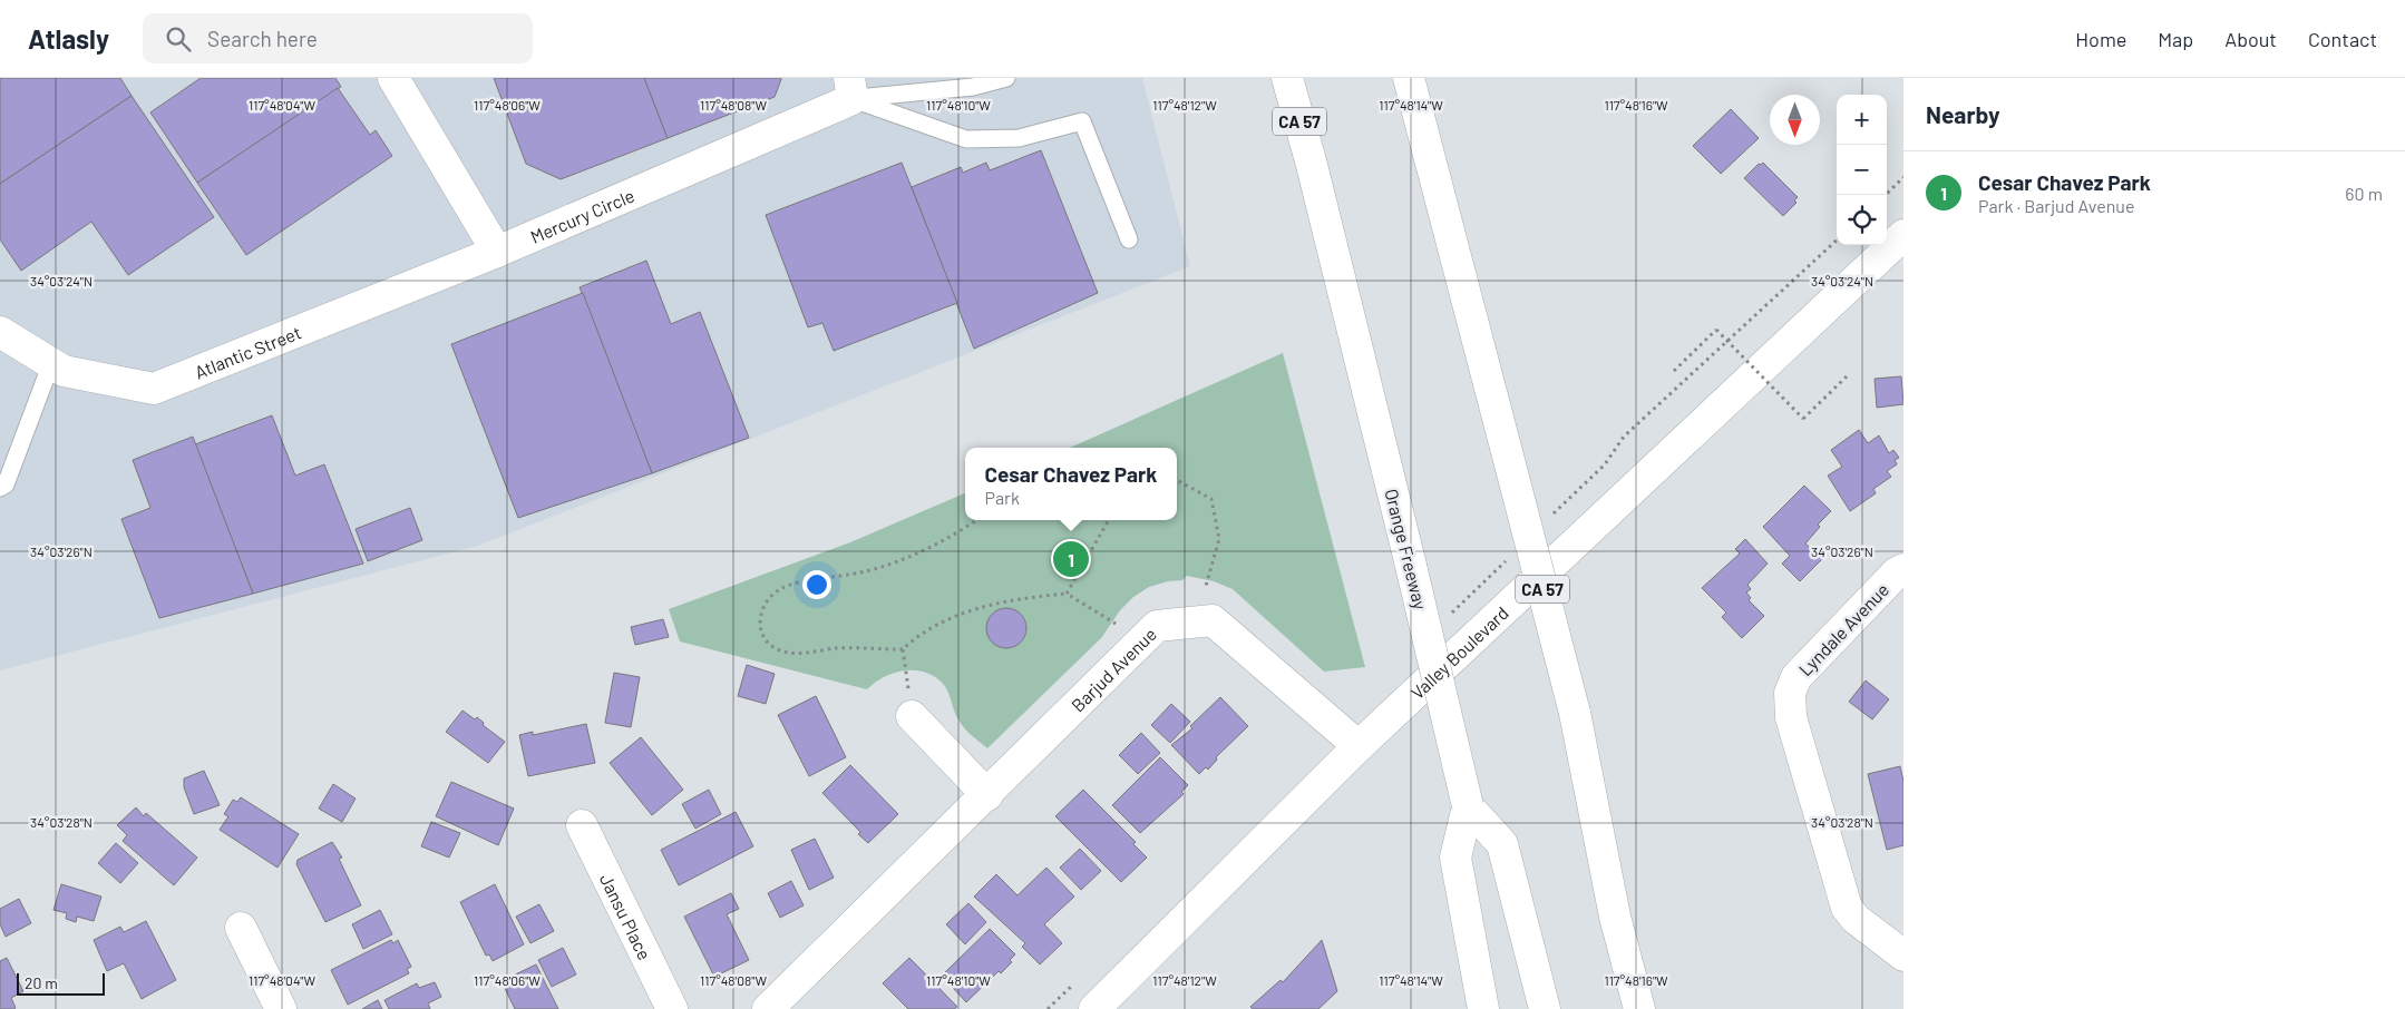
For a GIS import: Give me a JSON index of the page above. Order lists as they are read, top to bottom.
{
  "streets": {
    "main road": [
      "CA 57",
      "Mercury Circle",
      "Atlantic Street",
      "Orange Freeway",
      "Lyndale Avenue",
      "Valley Boulevard",
      "Barjud Avenue",
      "Jansu Place"
    ]
  },
  "crossings": [
    ["Mercury Circle", "Atlantic Street"],
    ["Valley Boulevard", "Barjud Avenue"]
  ],
  "scale_bar": "20 m",
  "north": "bottom",
  "page": {
    "header": "Atlasly",
    "search": "Search here",
    "nav": [
      "Home",
      "Map",
      "About",
      "Contact"
    ],
    "heading": "Nearby",
    "map_buttons": ["+", "−"],
    "list": [
      {
        "mark": "1",
        "name": "Cesar Chavez Park",
        "note": "Park · Barjud Avenue",
        "value": "60 m"
      }
    ],
    "popup": ["Cesar Chavez Park", "Park"],
    "pins": "1",
    "scale": "20 m"
  },
  "coordinates": [
    "117°48'04\"W",
    "117°48'06\"W",
    "117°48'08\"W",
    "117°48'10\"W",
    "117°48'12\"W",
    "117°48'14\"W",
    "117°48'16\"W",
    "34°03'24\"N",
    "34°03'26\"N",
    "34°03'28\"N"
  ]
}
